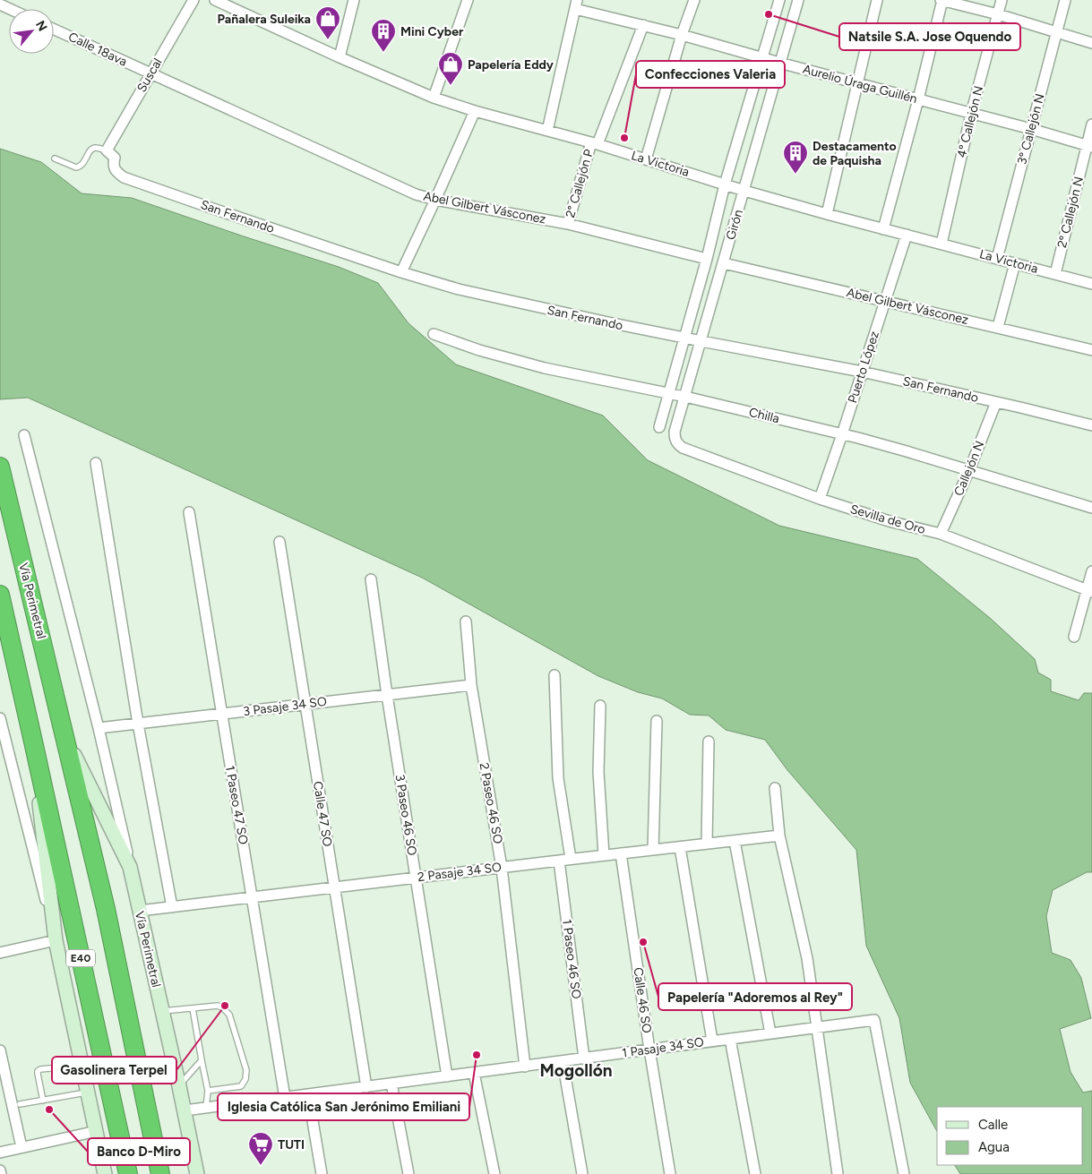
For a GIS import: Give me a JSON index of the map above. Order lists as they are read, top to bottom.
{
  "streets": {
    "highway": ["Vía Perimetral", "E40"],
    "street": [
      "Calle 18ava",
      "Suscal",
      "Aurelio Úraga Guillén",
      "4º Callejón N",
      "3º Callejón N",
      "La Victoria",
      "2° Callejón P",
      "Abel Gilbert Vásconez",
      "2º Callejón N",
      "San Fernando",
      "Girón",
      "Puerto López",
      "Chilla",
      "Callejón N",
      "Sevilla de Oro",
      "3 Pasaje 34 SO",
      "2 Paseo 46 SO",
      "1 Paseo 47 SO",
      "Calle 47 SO",
      "3 Paseo 46 SO",
      "2 Pasaje 34 SO",
      "1 Paseo 46 SO",
      "Calle 46 SO",
      "1 Pasaje 34 SO"
    ]
  },
  "crossings": [
    ["Calle 18ava", "Suscal"],
    ["Calle 18ava", "Abel Gilbert Vásconez"],
    ["Suscal", "Abel Gilbert Vásconez"],
    ["Suscal", "San Fernando"],
    ["Aurelio Úraga Guillén", "4º Callejón N"],
    ["Aurelio Úraga Guillén", "3º Callejón N"],
    ["Aurelio Úraga Guillén", "2° Callejón P"],
    ["Aurelio Úraga Guillén", "2º Callejón N"],
    ["Aurelio Úraga Guillén", "Girón"],
    ["4º Callejón N", "La Victoria"],
    ["3º Callejón N", "La Victoria"],
    ["La Victoria", "2° Callejón P"],
    ["La Victoria", "2º Callejón N"],
    ["La Victoria", "Girón"],
    ["La Victoria", "Puerto López"],
    ["2° Callejón P", "Abel Gilbert Vásconez"],
    ["Abel Gilbert Vásconez", "Girón"],
    ["Abel Gilbert Vásconez", "Puerto López"],
    ["San Fernando", "Girón"],
    ["San Fernando", "Puerto López"],
    ["San Fernando", "Callejón N"],
    ["Girón", "Chilla"],
    ["Girón", "Sevilla de Oro"],
    ["Puerto López", "Chilla"],
    ["Puerto López", "Sevilla de Oro"],
    ["Chilla", "Callejón N"],
    ["Callejón N", "Sevilla de Oro"],
    ["Vía Perimetral", "2 Pasaje 34 SO"],
    ["Vía Perimetral", "1 Pasaje 34 SO"],
    ["3 Pasaje 34 SO", "2 Paseo 46 SO"],
    ["3 Pasaje 34 SO", "1 Paseo 47 SO"],
    ["3 Pasaje 34 SO", "Calle 47 SO"],
    ["3 Pasaje 34 SO", "3 Paseo 46 SO"],
    ["2 Paseo 46 SO", "2 Pasaje 34 SO"],
    ["2 Paseo 46 SO", "1 Pasaje 34 SO"],
    ["1 Paseo 47 SO", "2 Pasaje 34 SO"],
    ["1 Paseo 47 SO", "1 Pasaje 34 SO"],
    ["Calle 47 SO", "2 Pasaje 34 SO"],
    ["Calle 47 SO", "1 Pasaje 34 SO"],
    ["3 Paseo 46 SO", "2 Pasaje 34 SO"],
    ["3 Paseo 46 SO", "1 Pasaje 34 SO"],
    ["2 Pasaje 34 SO", "1 Paseo 46 SO"],
    ["2 Pasaje 34 SO", "Calle 46 SO"],
    ["1 Paseo 46 SO", "1 Pasaje 34 SO"],
    ["Calle 46 SO", "1 Pasaje 34 SO"]
  ],
  "districts": ["Mogollón"],
  "places": {
    "other": [
      "Natsile S.A. Jose Oquendo",
      "Confecciones Valeria",
      "Papelería \"Adoremos al Rey\"",
      "Gasolinera Terpel",
      "Iglesia Católica San Jerónimo Emiliani",
      "Banco D-Miro"
    ],
    "shop": ["Pañalera Suleika", "Papelería Eddy"],
    "building": ["Mini Cyber", "Destacamento de Paquisha"],
    "supermarket": ["TUTI"]
  },
  "legend": ["Calle", "Agua"],
  "north": "top right"
}
